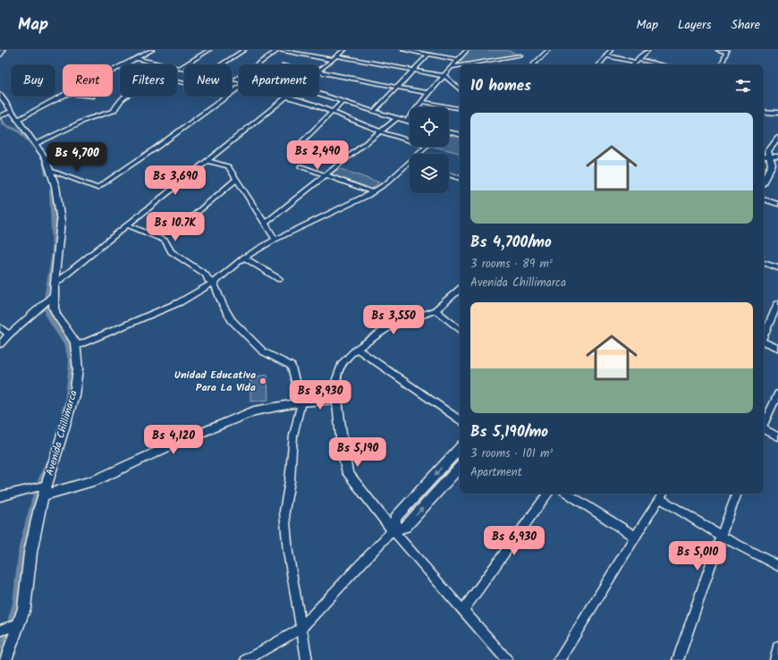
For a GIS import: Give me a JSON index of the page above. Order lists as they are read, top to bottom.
{
  "streets": {
    "street": ["Avenida Chillimarca"]
  },
  "places": ["Unidad Educativa Para La Vida"],
  "page": {
    "header": "Map",
    "nav": ["Map", "Layers", "Share"],
    "chip": [
      "Buy",
      "Rent",
      "Filters",
      "New",
      "Apartment"
    ],
    "heading": "10 homes",
    "list": [
      {
        "name": "Bs 4,700/mo",
        "note": "3 rooms · 89 m² · Avenida Chillimarca"
      },
      {
        "name": "Bs 5,190/mo",
        "note": "3 rooms · 101 m² · Apartment"
      }
    ],
    "price": [
      "Bs 2,490",
      "Bs 4,700",
      "Bs 3,690",
      "Bs 10.7K",
      "Bs 3,550",
      "Bs 8,930",
      "Bs 4,120",
      "Bs 5,190",
      "Bs 6,930",
      "Bs 5,010"
    ]
  }
}
